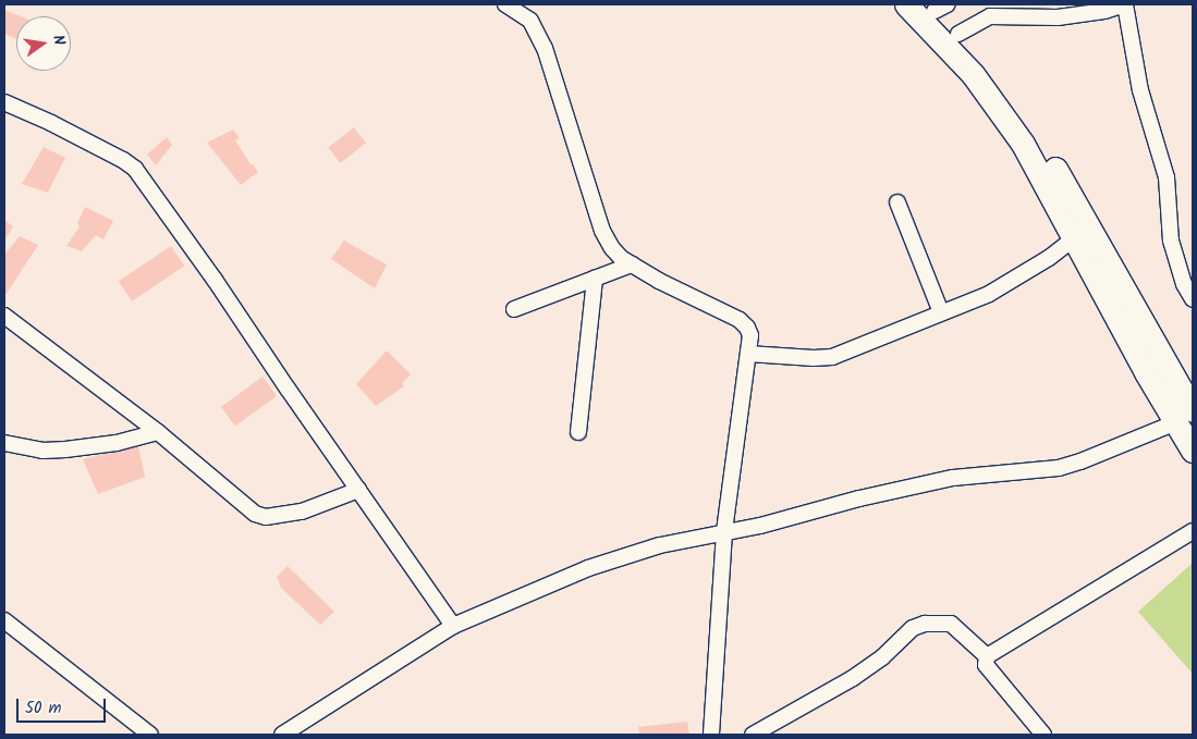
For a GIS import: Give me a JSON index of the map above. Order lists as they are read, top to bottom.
{
  "scale_bar": "50 m",
  "north": "right"
}
